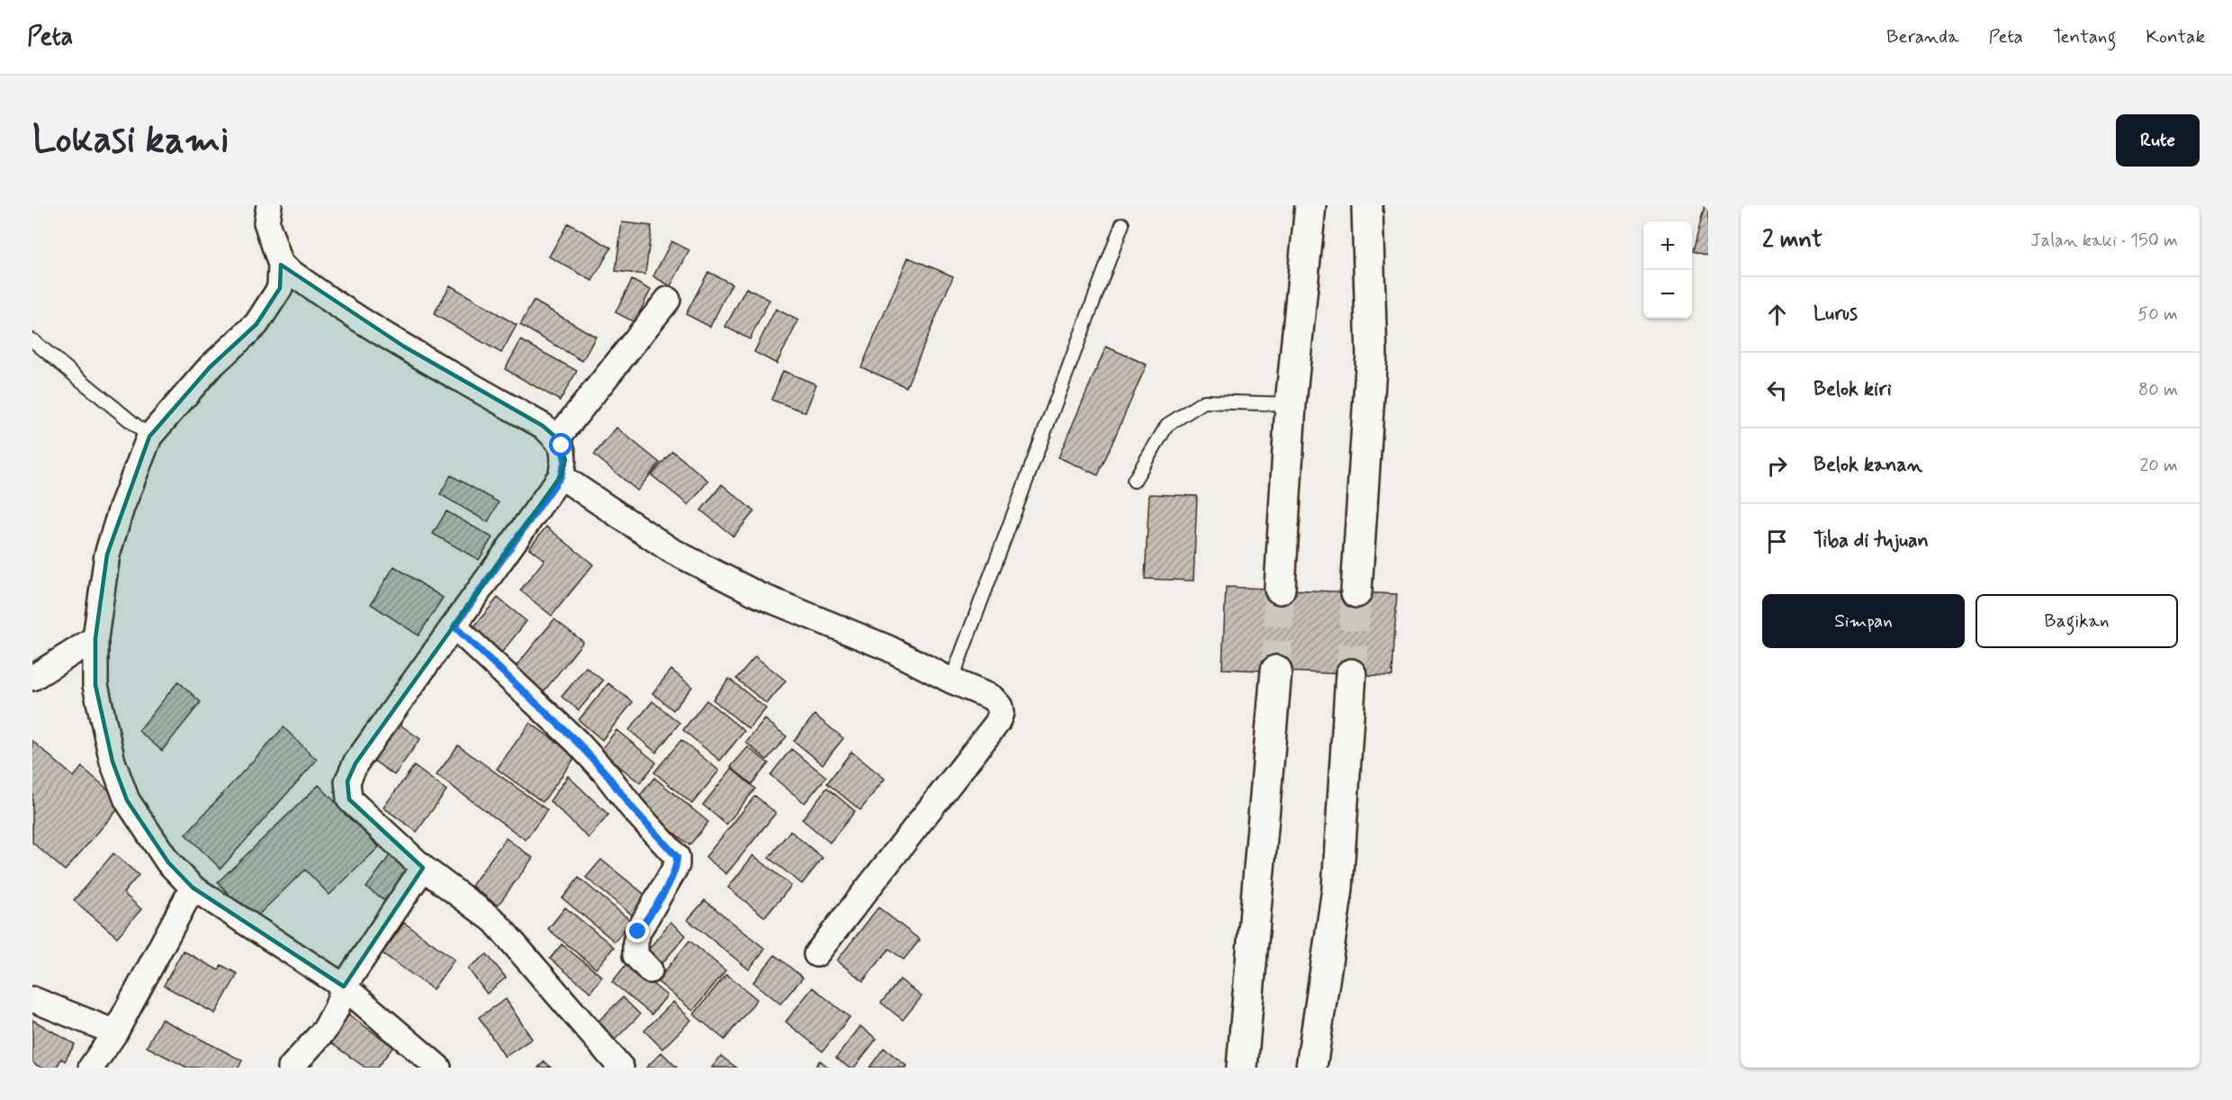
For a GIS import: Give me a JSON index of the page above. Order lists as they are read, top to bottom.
{
  "page": {
    "header": "Peta",
    "nav": [
      "Beranda",
      "Peta",
      "Tentang",
      "Kontak"
    ],
    "buttons": [
      "Rute",
      ["Simpan", "Bagikan"]
    ],
    "title": "Lokasi kami",
    "heading": ["2 mnt", "Jalan kaki · 150 m"],
    "map_buttons": ["+", "−"],
    "list": [
      ["Lurus", "50 m"],
      ["Belok kiri", "80 m"],
      ["Belok kanan", "20 m"],
      "Tiba di tujuan"
    ]
  }
}
